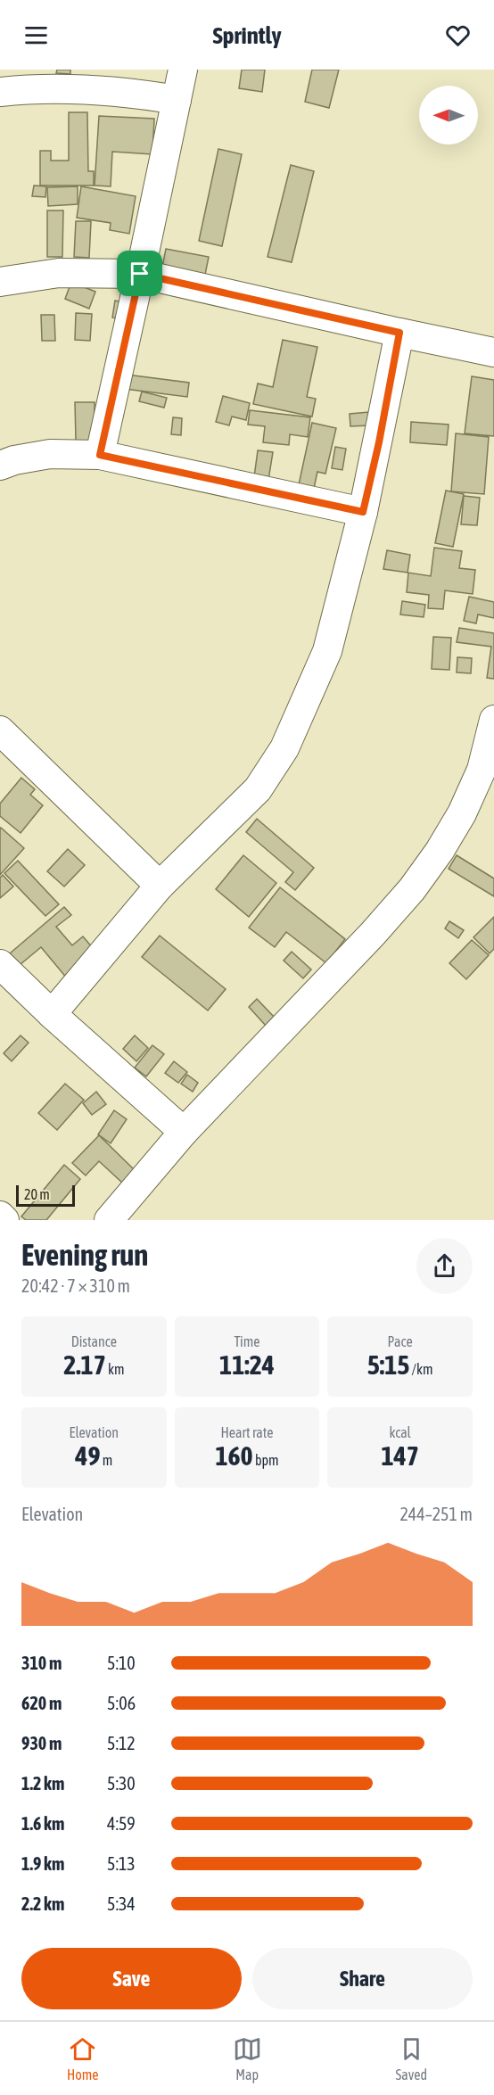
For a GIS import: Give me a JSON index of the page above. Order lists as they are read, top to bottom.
{
  "scale_bar": "20 m",
  "north": "left",
  "page": {
    "header": "Sprintly",
    "scale": "20 m",
    "heading": ["Evening run", "20:42 · 7 × 310 m"],
    "stats": [
      ["Distance", "2.17 km"],
      ["Time", "11:24"],
      ["Pace", "5:15 /km"],
      ["Elevation", "49 m"],
      ["Heart rate", "160 bpm"],
      ["kcal", "147"]
    ],
    "chart": ["Elevation", "244–251 m"],
    "list": [
      {
        "name": "310 m",
        "note": "5:10"
      },
      {
        "name": "620 m",
        "note": "5:06"
      },
      {
        "name": "930 m",
        "note": "5:12"
      },
      {
        "name": "1.2 km",
        "note": "5:30"
      },
      {
        "name": "1.6 km",
        "note": "4:59"
      },
      {
        "name": "1.9 km",
        "note": "5:13"
      },
      {
        "name": "2.2 km",
        "note": "5:34"
      }
    ],
    "buttons": ["Save", "Share"],
    "tabs": ["Home", "Map", "Saved"]
  }
}
